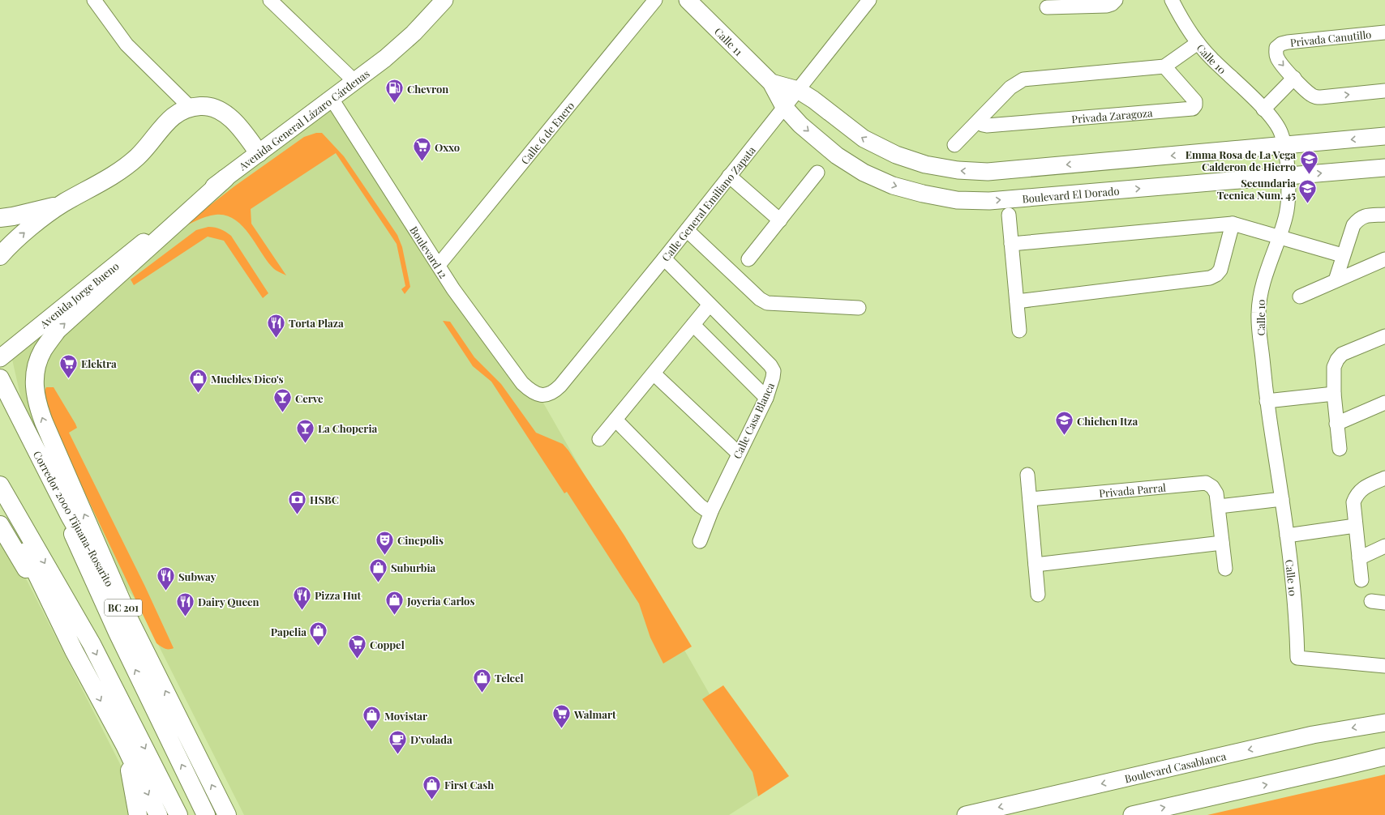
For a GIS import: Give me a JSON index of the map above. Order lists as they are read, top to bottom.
{
  "streets": {
    "highway": ["Corredor 2000 Tijuana-Rosarito", "BC 201"],
    "main road": [
      "Calle 11",
      "Avenida General Lázaro Cárdenas",
      "Boulevard El Dorado",
      "Avenida Jorge Bueno",
      "Boulevard Casablanca"
    ],
    "street": [
      "Privada Canutillo",
      "Calle 10",
      "Privada Zaragoza",
      "Calle 6 de Enero",
      "Calle General Emiliano Zapata",
      "Boulevard 12",
      "Calle Casa Blanca",
      "Privada Parral"
    ]
  },
  "crossings": [
    ["Calle 11", "Boulevard El Dorado"],
    ["Calle 11", "Calle General Emiliano Zapata"],
    ["Calle 10", "Boulevard El Dorado"],
    ["Avenida General Lázaro Cárdenas", "Boulevard 12"],
    ["Avenida General Lázaro Cárdenas", "Avenida Jorge Bueno"],
    ["Calle 6 de Enero", "Boulevard 12"],
    ["Boulevard El Dorado", "Calle General Emiliano Zapata"],
    ["Calle General Emiliano Zapata", "Boulevard 12"],
    ["Calle General Emiliano Zapata", "Calle Casa Blanca"]
  ],
  "places": {
    "fuel station": ["Chevron"],
    "supermarket": [
      "Oxxo",
      "Elektra",
      "Coppel",
      "Walmart"
    ],
    "school or university": ["Emma Rosa de La Vega Calderon de Hierro", "Secundaria Tecnica Num. 45", "Chichen Itza"],
    "restaurant": [
      "Torta Plaza",
      "Subway",
      "Pizza Hut",
      "Dairy Queen"
    ],
    "shop": [
      "Muebles Dico's",
      "Suburbia",
      "Joyeria Carlos",
      "Papelia",
      "Telcel",
      "Movistar",
      "First Cash"
    ],
    "bar": ["Cerve", "La Choperia"],
    "bank": ["HSBC"],
    "theatre": ["Cinepolis"],
    "cafe": ["D'volada"]
  }
}
